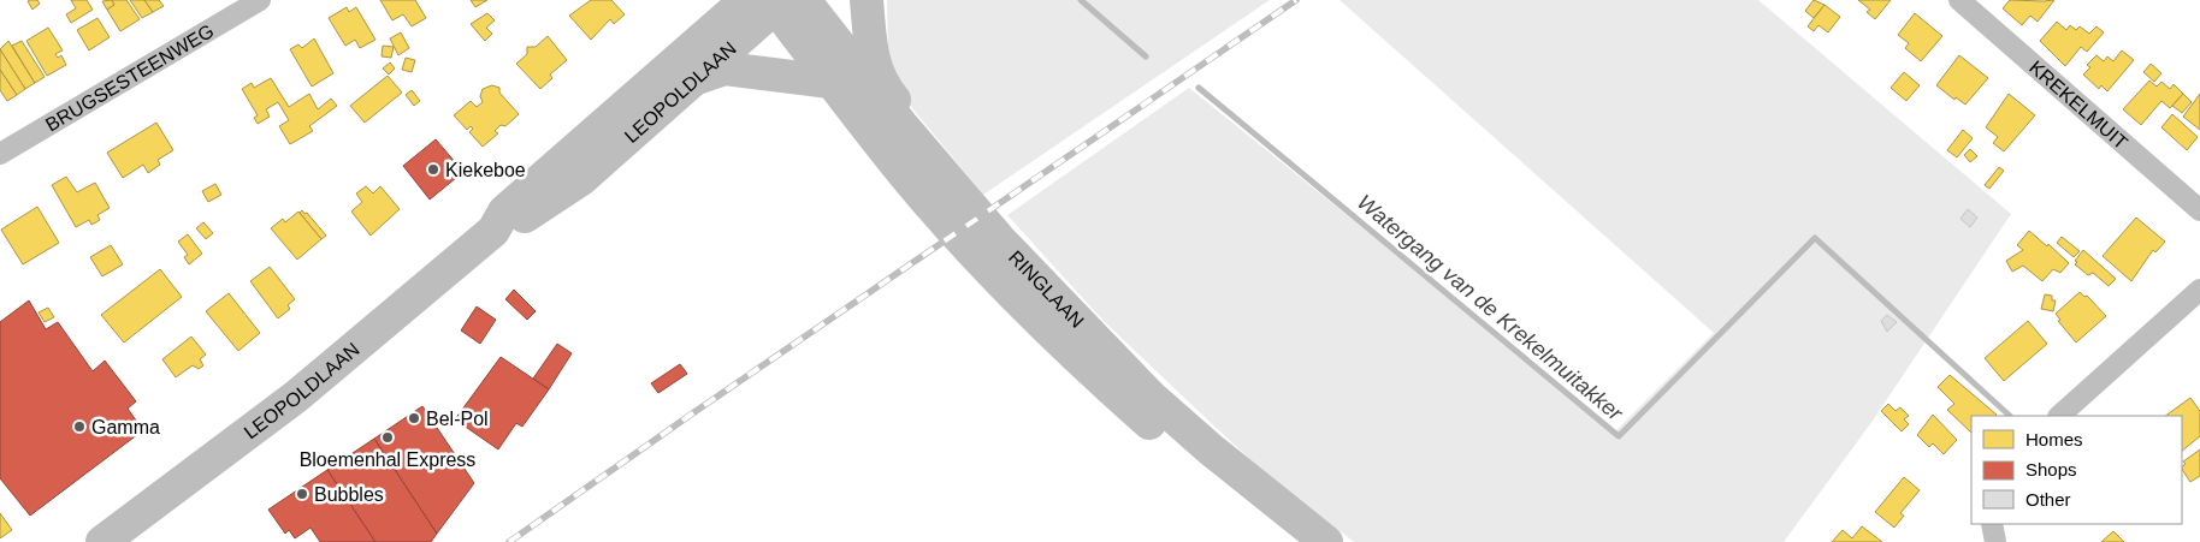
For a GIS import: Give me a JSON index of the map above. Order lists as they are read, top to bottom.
{
  "streets": {
    "main road": ["LEOPOLDLAAN", "RINGLAAN"],
    "street": ["BRUGSESTEENWEG", "KREKELMUIT"]
  },
  "crossings": [
    ["LEOPOLDLAAN", "RINGLAAN"]
  ],
  "water": ["Watergang van de Krekelmuitakker"],
  "places": [
    "Kiekeboe",
    "Bel-Pol",
    "Gamma",
    "Bloemenhal Express",
    "Bubbles"
  ],
  "legend": ["Homes", "Shops", "Other"]
}
